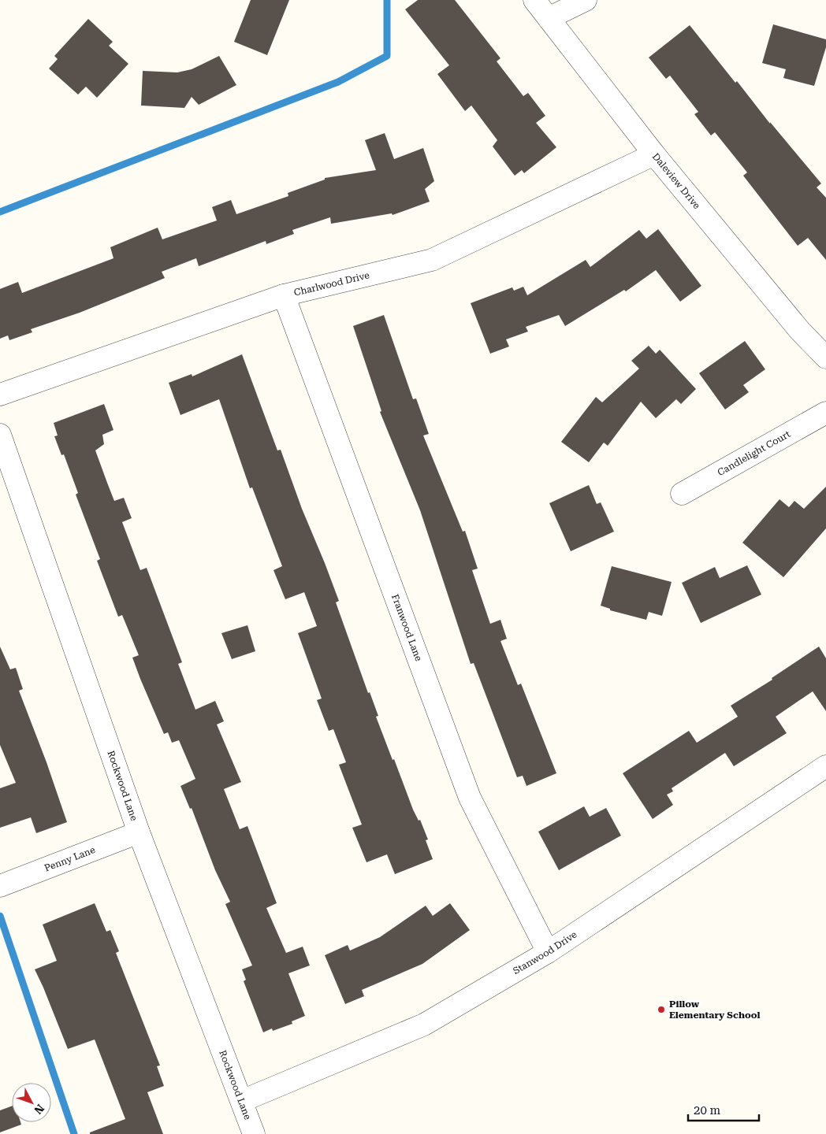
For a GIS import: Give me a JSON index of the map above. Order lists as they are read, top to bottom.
{
  "streets": {
    "street": [
      "Daleview Drive",
      "Charlwood Drive",
      "Candlelight Court",
      "Franwood Lane",
      "Rockwood Lane",
      "Penny Lane",
      "Stanwood Drive"
    ]
  },
  "crossings": [
    ["Daleview Drive", "Charlwood Drive"],
    ["Charlwood Drive", "Franwood Lane"],
    ["Franwood Lane", "Stanwood Drive"],
    ["Rockwood Lane", "Penny Lane"],
    ["Rockwood Lane", "Stanwood Drive"]
  ],
  "places": ["Pillow Elementary School"],
  "scale_bar": "20 m",
  "north": "bottom right"
}
